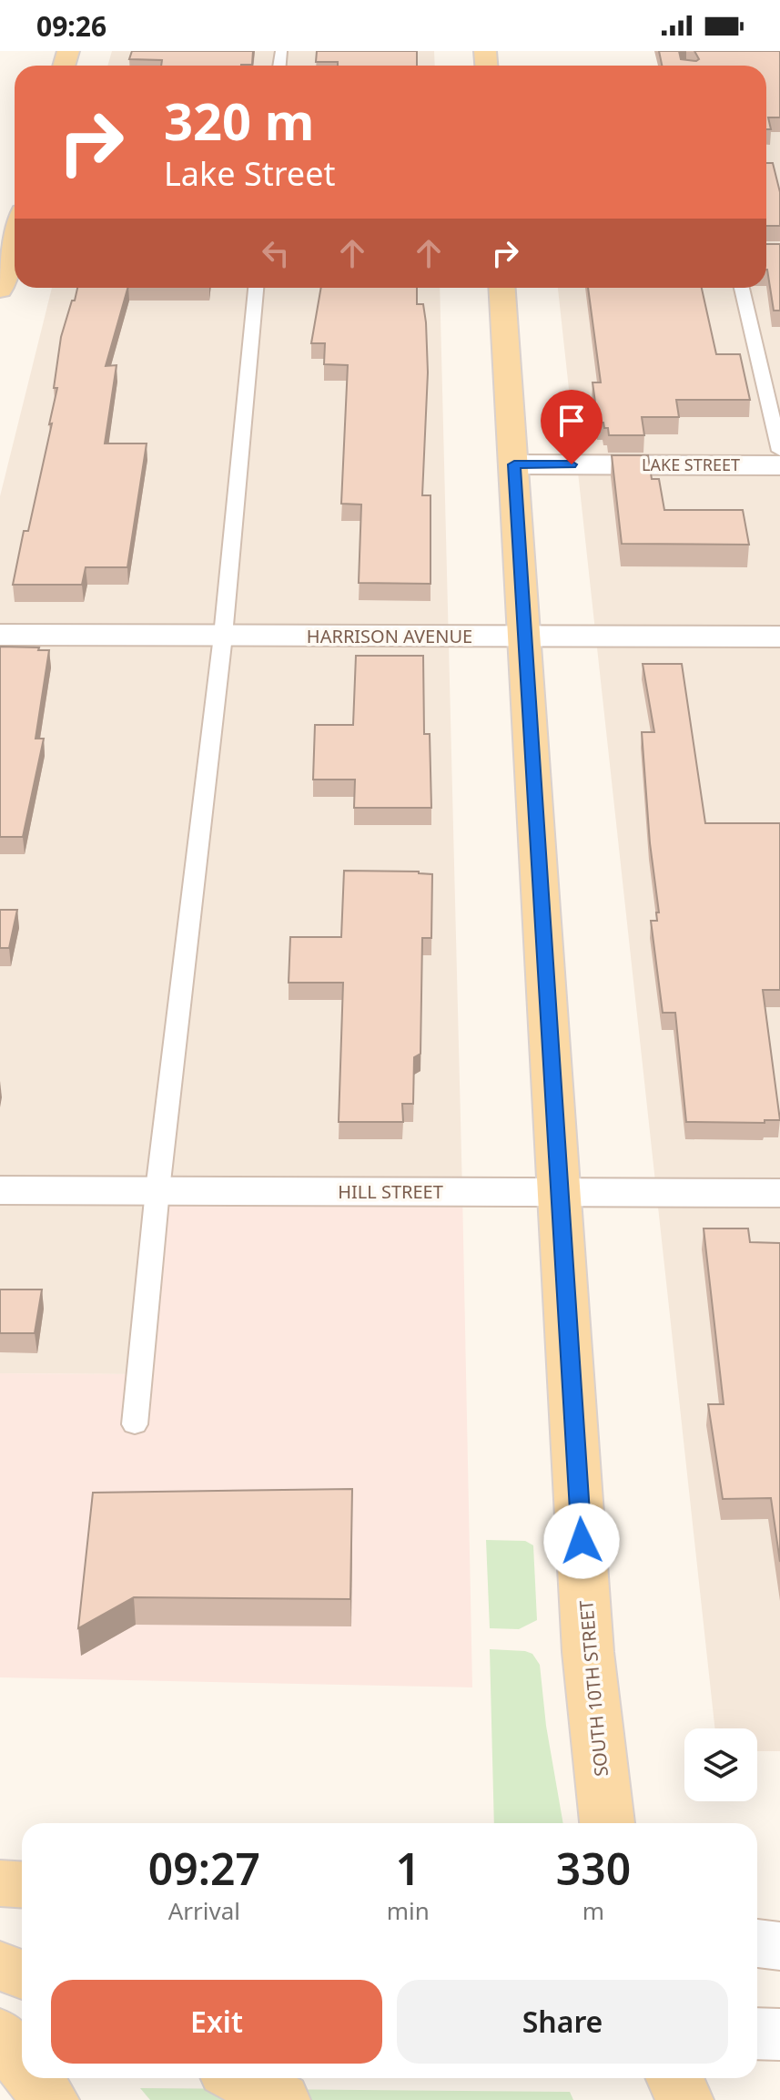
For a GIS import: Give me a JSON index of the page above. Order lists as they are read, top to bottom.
{
  "streets": {
    "main road": ["SOUTH 10TH STREET"],
    "street": ["LAKE STREET", "HARRISON AVENUE", "HILL STREET"]
  },
  "crossings": [
    ["LAKE STREET", "SOUTH 10TH STREET"],
    ["HARRISON AVENUE", "SOUTH 10TH STREET"],
    ["HILL STREET", "SOUTH 10TH STREET"]
  ],
  "page": {
    "status": "09:26",
    "turn": ["320 m", "Lake Street"],
    "eta": [
      "09:27",
      "Arrival",
      "1",
      "min",
      "330",
      "m"
    ],
    "buttons": ["Exit", "Share"]
  }
}
